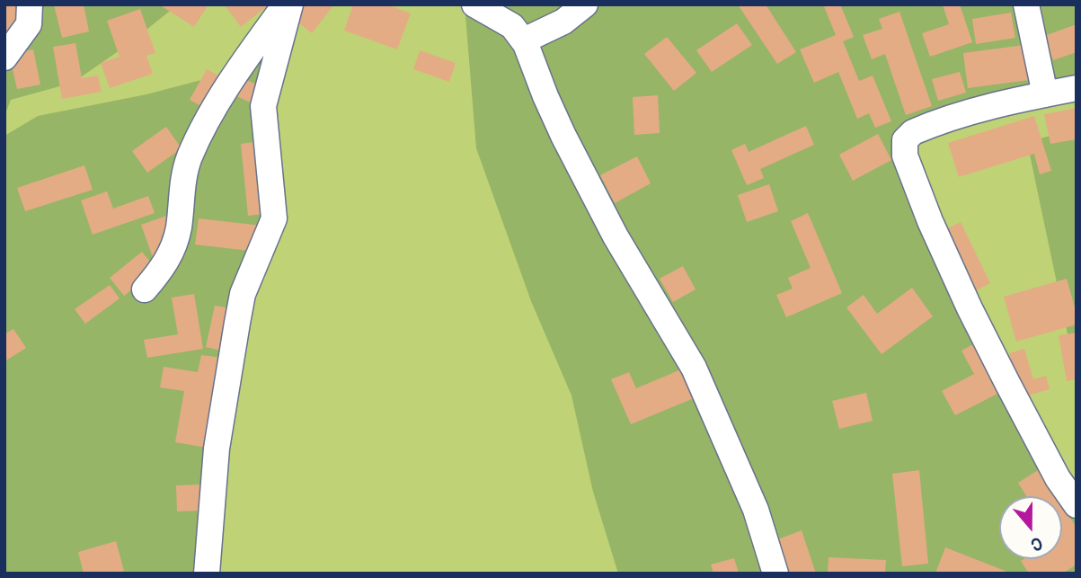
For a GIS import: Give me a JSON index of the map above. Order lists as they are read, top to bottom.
{
  "north": "bottom"
}
